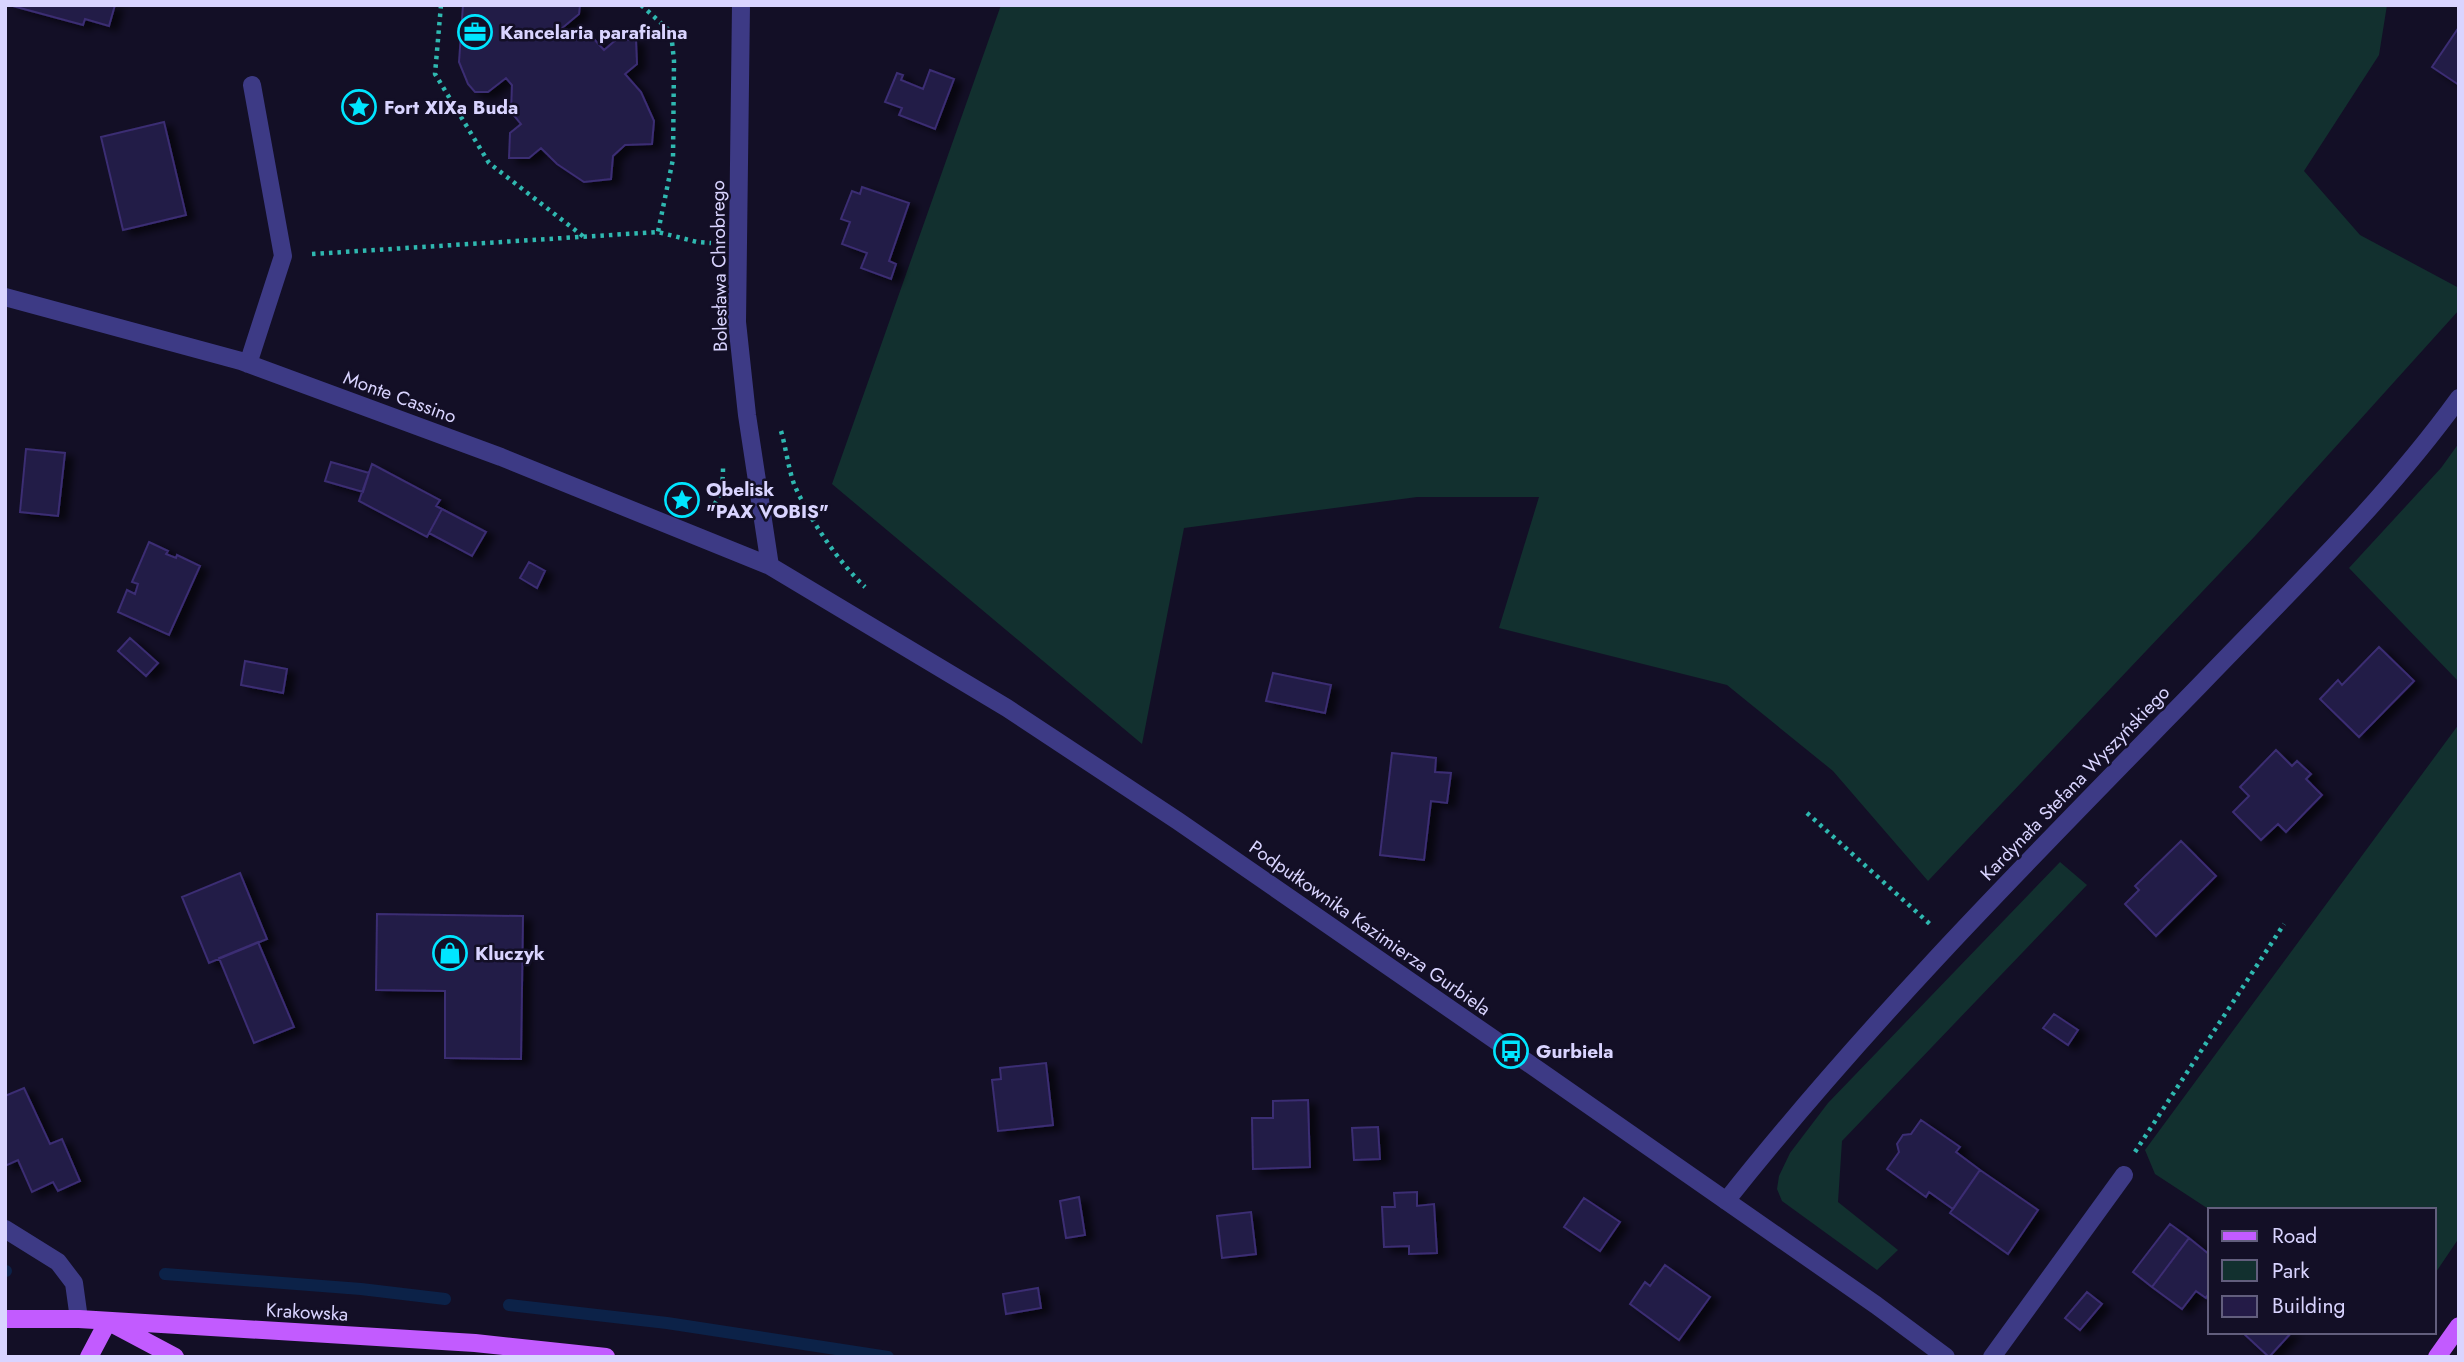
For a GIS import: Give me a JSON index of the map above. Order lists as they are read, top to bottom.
{
  "streets": {
    "main road": ["Krakowska"],
    "street": [
      "Bolesława Chrobrego",
      "Monte Cassino",
      "Kardynała Stefana Wyszyńskiego",
      "Podpułkownika Kazimierza Gurbiela"
    ]
  },
  "crossings": [
    ["Bolesława Chrobrego", "Monte Cassino"],
    ["Bolesława Chrobrego", "Podpułkownika Kazimierza Gurbiela"],
    ["Monte Cassino", "Podpułkownika Kazimierza Gurbiela"],
    ["Kardynała Stefana Wyszyńskiego", "Podpułkownika Kazimierza Gurbiela"]
  ],
  "places": {
    "office": ["Kancelaria parafialna"],
    "place": ["Fort XIXa Buda", "Obelisk \"PAX VOBIS\""],
    "shop": ["Kluczyk"],
    "bus stop": ["Gurbiela"]
  },
  "legend": ["Road", "Park", "Building"]
}
